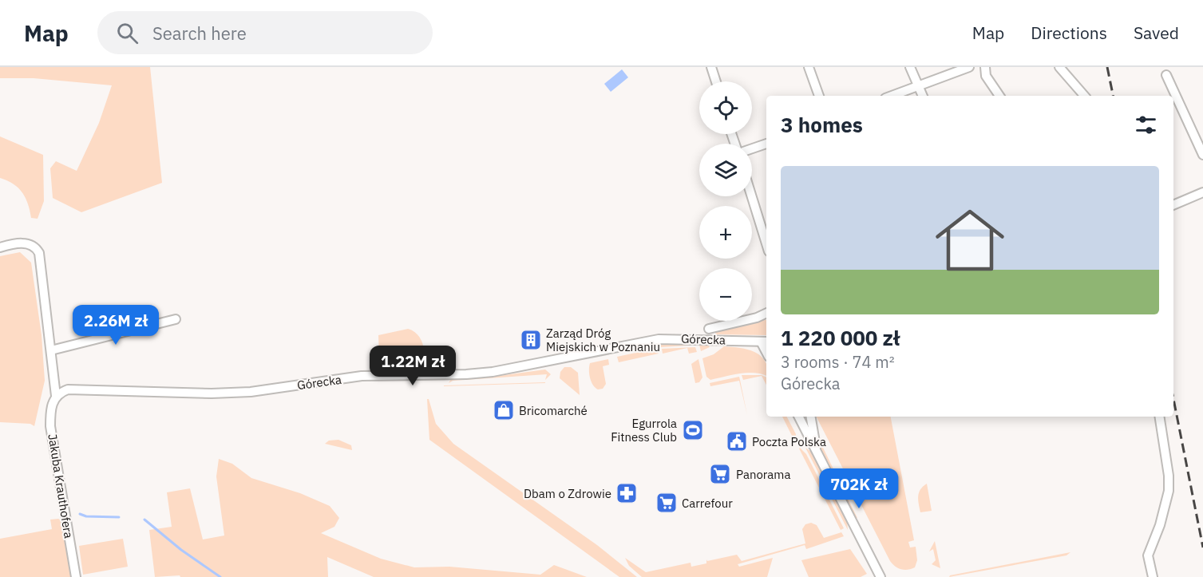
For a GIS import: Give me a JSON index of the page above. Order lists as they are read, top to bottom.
{
  "streets": {
    "street": ["Górecka", "Jakuba Krauthofera"]
  },
  "crossings": [
    ["Górecka", "Jakuba Krauthofera"]
  ],
  "places": {
    "building": ["Zarząd Dróg Miejskich w Poznaniu"],
    "shop": ["Bricomarché"],
    "sports": ["Egurrola Fitness Club"],
    "public building": ["Poczta Polska"],
    "supermarket": ["Panorama", "Carrefour"],
    "pharmacy": ["Dbam o Zdrowie"]
  },
  "page": {
    "header": "Map",
    "search": "Search here",
    "nav": ["Map", "Directions", "Saved"],
    "map_buttons": ["+", "−"],
    "heading": "3 homes",
    "list": [
      {
        "name": "1 220 000 zł",
        "note": "3 rooms · 74 m² · Górecka"
      }
    ],
    "price": ["2.26M zł", "1.22M zł", "702K zł"]
  }
}
